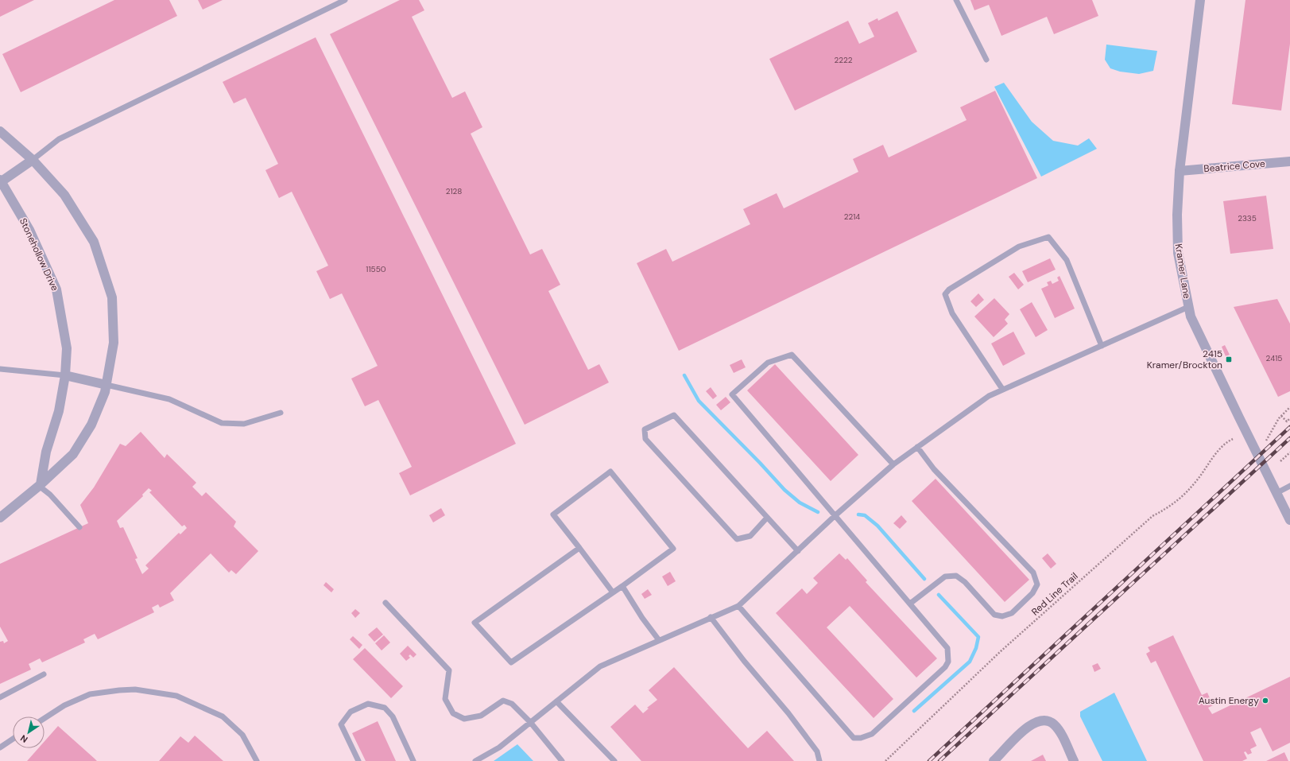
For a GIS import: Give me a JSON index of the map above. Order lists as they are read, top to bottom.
{
  "streets": {
    "street": ["Beatrice Cove", "Stonehollow Drive", "Kramer Lane"],
    "path": ["Red Line Trail"]
  },
  "crossings": [
    ["Beatrice Cove", "Kramer Lane"]
  ],
  "places": {
    "transit": ["2415 Kramer/Brockton"],
    "other": ["Austin Energy"]
  },
  "house_numbers": [
    "2222",
    "2128",
    "2214",
    "2335",
    "11550",
    "2415"
  ],
  "north": "bottom left"
}
